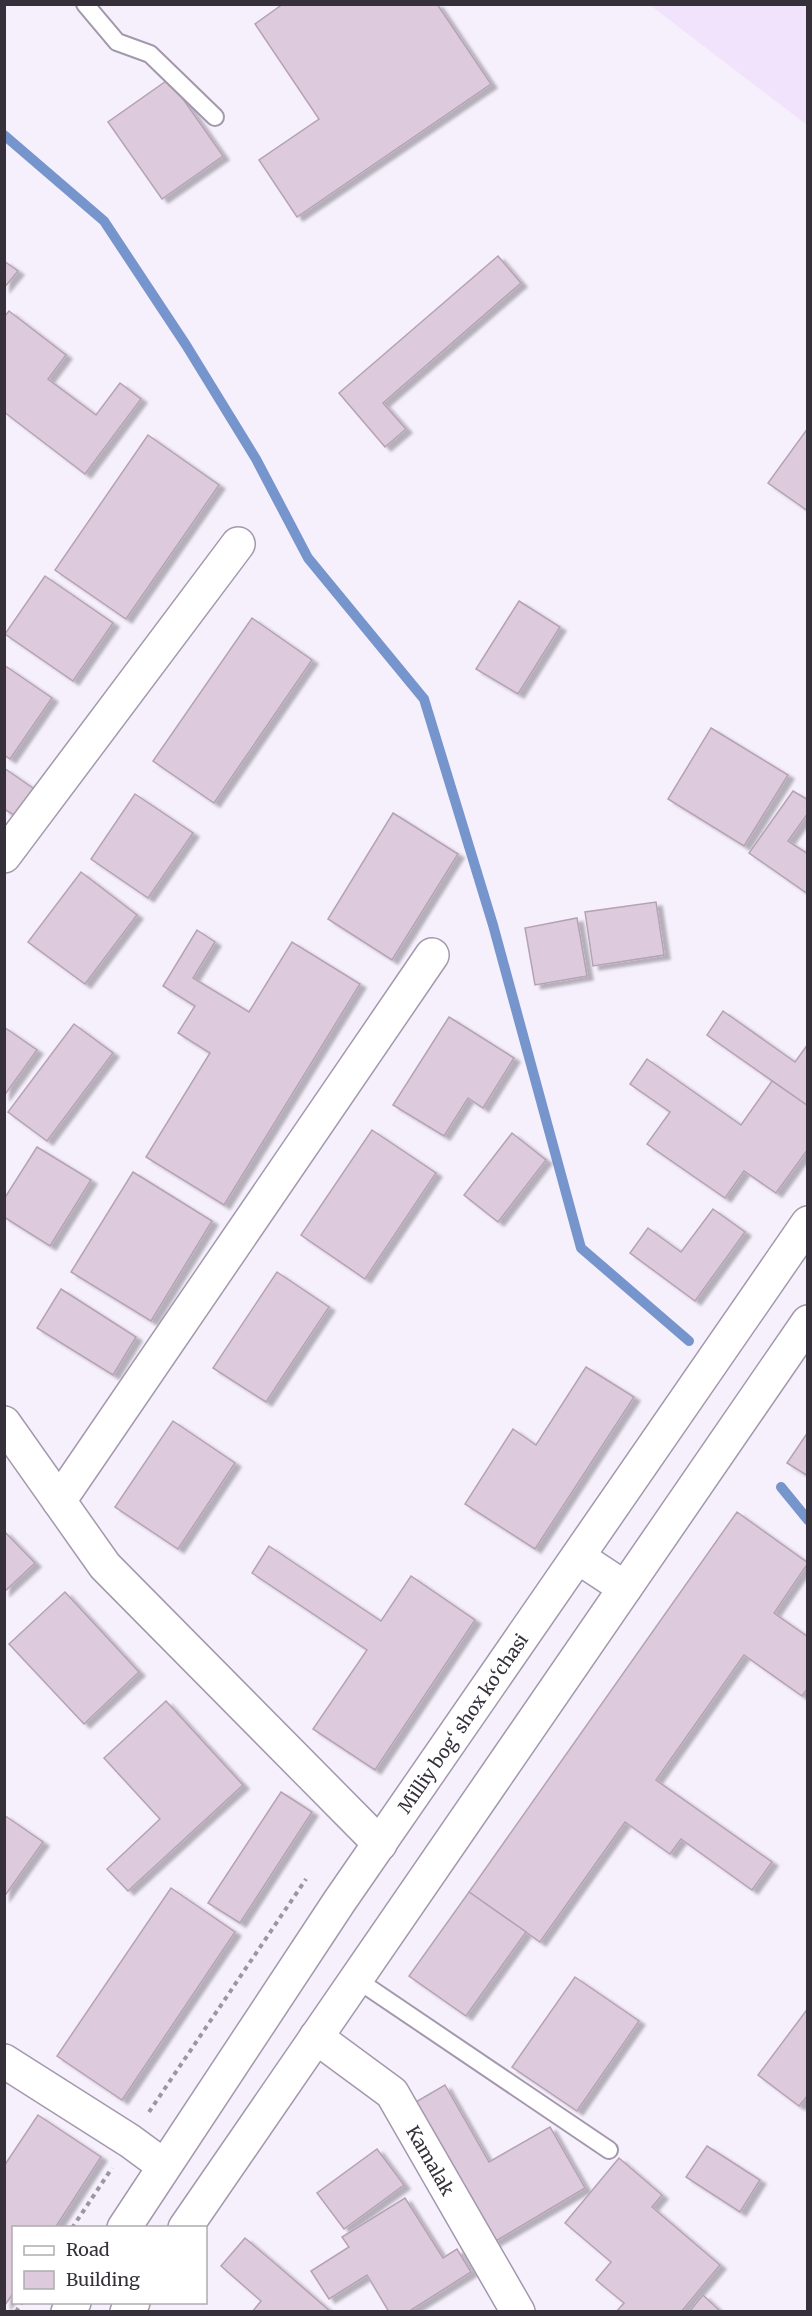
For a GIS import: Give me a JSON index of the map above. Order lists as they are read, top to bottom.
{
  "streets": {
    "main road": ["Milliy bog‘ shox ko‘chasi", "Kamalak"]
  },
  "legend": ["Road", "Building"]
}
